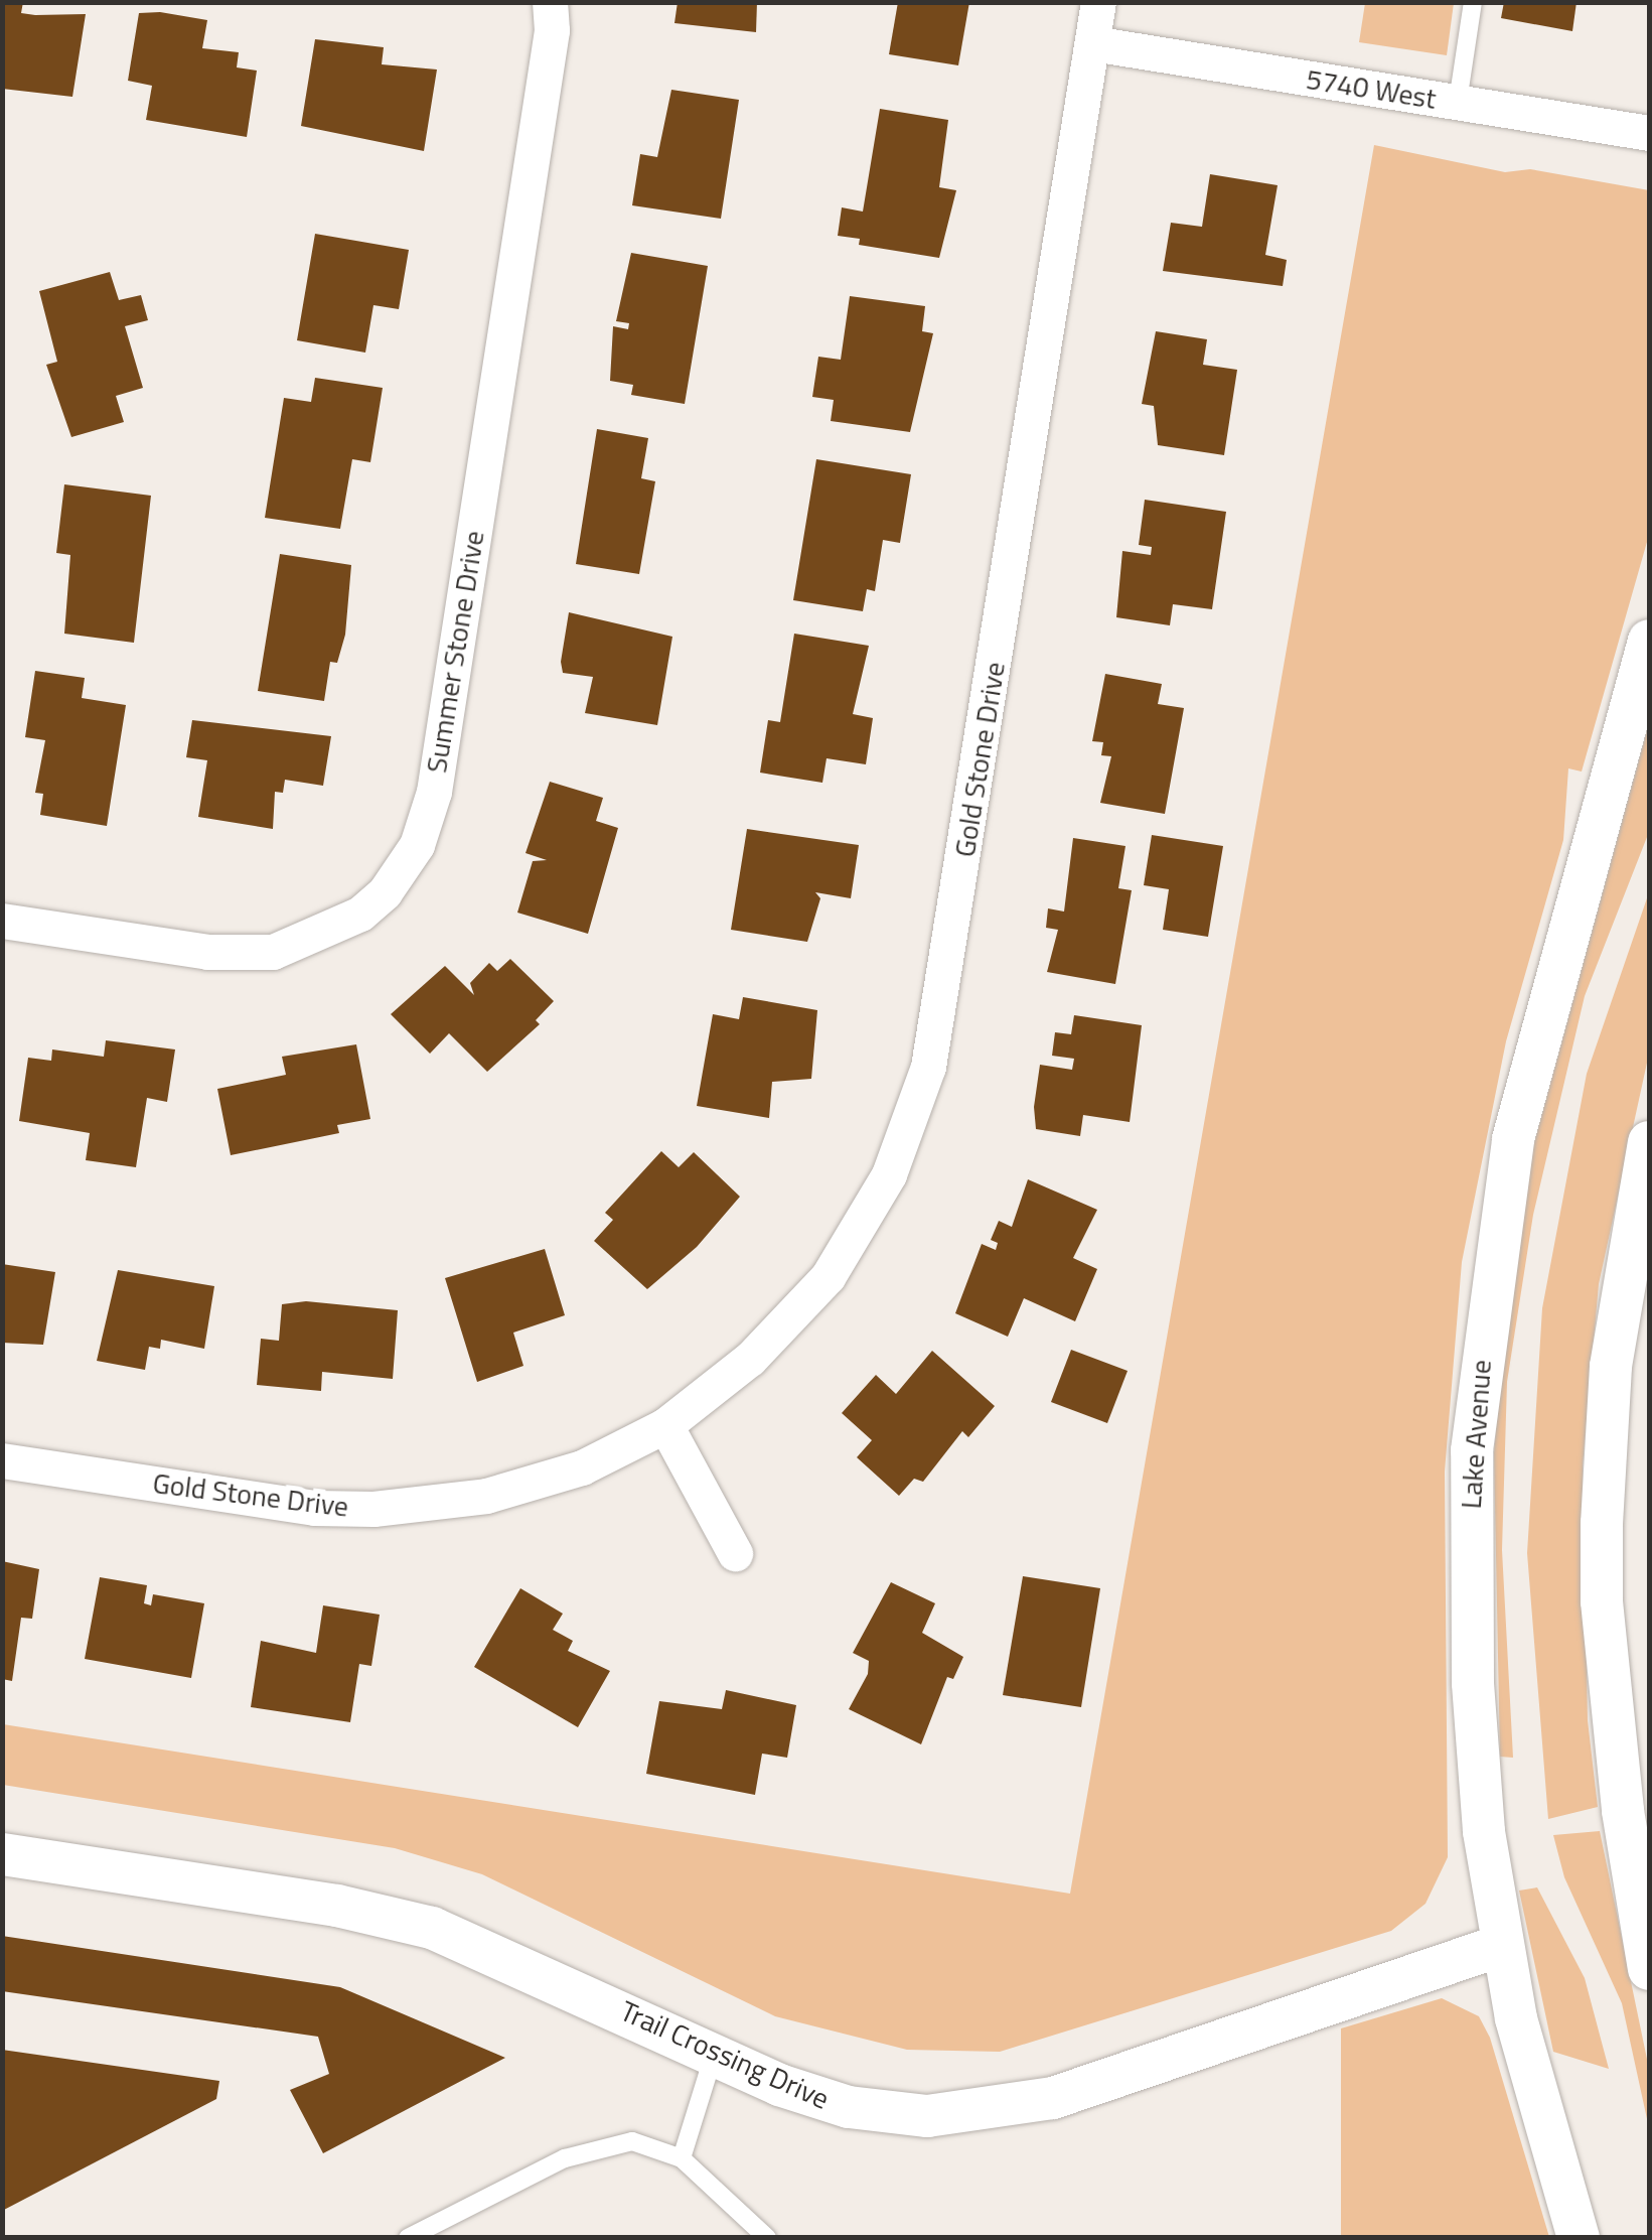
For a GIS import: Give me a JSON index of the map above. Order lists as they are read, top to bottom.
{
  "streets": {
    "street": [
      "5740 West",
      "Summer Stone Drive",
      "Gold Stone Drive",
      "Lake Avenue",
      "Trail Crossing Drive"
    ]
  },
  "crossings": [
    ["5740 West", "Gold Stone Drive"],
    ["Lake Avenue", "Trail Crossing Drive"]
  ]
}
